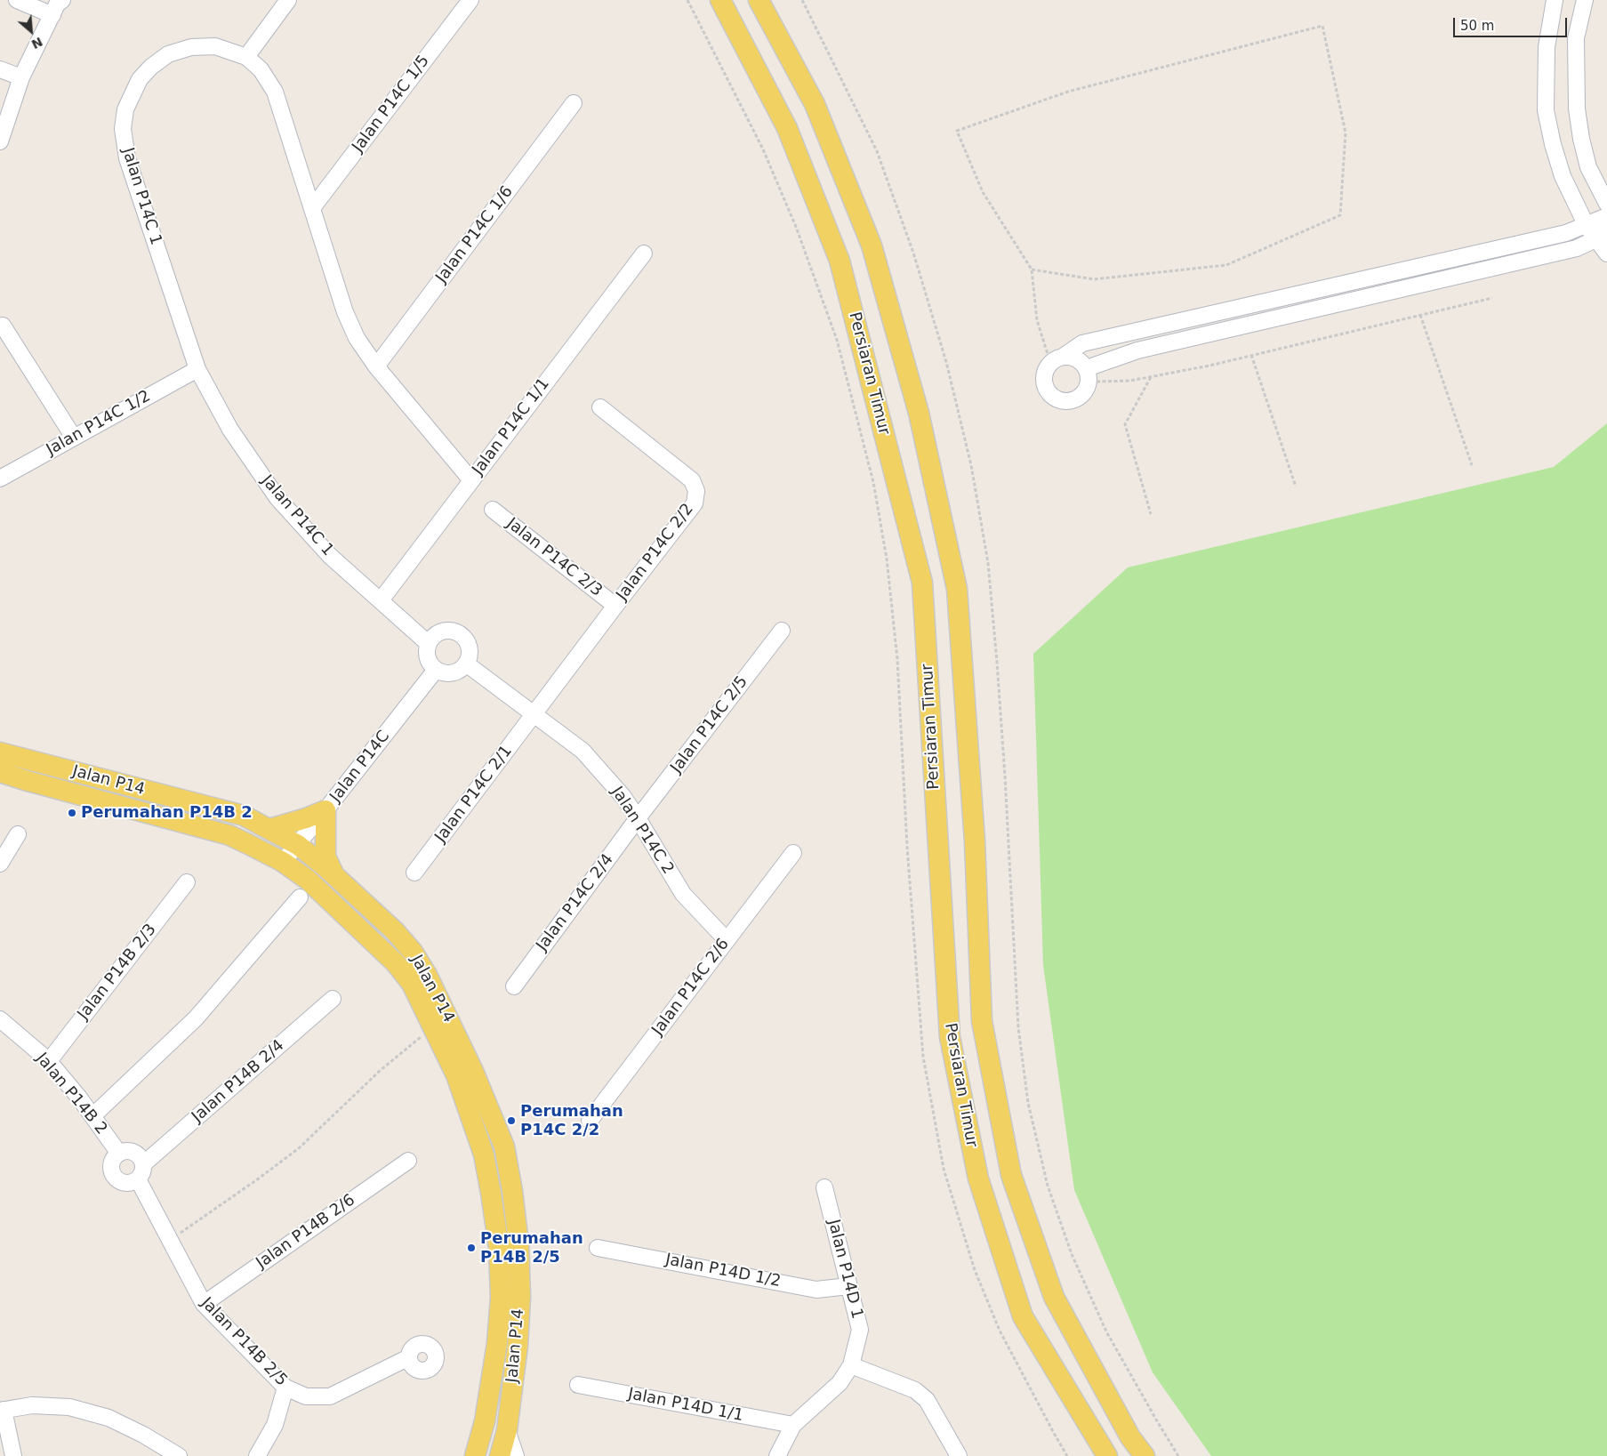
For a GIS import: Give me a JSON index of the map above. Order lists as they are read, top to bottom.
{
  "streets": {
    "main road": ["Persiaran Timur", "Jalan P14"],
    "street": [
      "Jalan P14C 1/5",
      "Jalan P14C 1",
      "Jalan P14C 1/6",
      "Jalan P14C 1/2",
      "Jalan P14C 1/1",
      "Jalan P14C 2/2",
      "Jalan P14C 2/3",
      "Jalan P14C 2/5",
      "Jalan P14C",
      "Jalan P14C 2/1",
      "Jalan P14C 2",
      "Jalan P14C 2/4",
      "Jalan P14B 2/3",
      "Jalan P14C 2/6",
      "Jalan P14B 2/4",
      "Jalan P14B 2",
      "Jalan P14B 2/6",
      "Jalan P14D 1",
      "Jalan P14D 1/2",
      "Jalan P14B 2/5",
      "Jalan P14D 1/1"
    ]
  },
  "crossings": [
    ["Jalan P14C 1/5", "Jalan P14C 1"],
    ["Jalan P14C 1", "Jalan P14C 1/6"],
    ["Jalan P14C 1", "Jalan P14C 1/2"],
    ["Jalan P14C 1", "Jalan P14C 1/1"],
    ["Jalan P14C 1", "Jalan P14C"],
    ["Jalan P14C 1", "Jalan P14C 2"],
    ["Jalan P14C 2/2", "Jalan P14C 2/3"],
    ["Jalan P14C 2/2", "Jalan P14C 2/1"],
    ["Jalan P14C 2/2", "Jalan P14C 2"],
    ["Jalan P14C 2/5", "Jalan P14C 2"],
    ["Jalan P14C 2/5", "Jalan P14C 2/4"],
    ["Jalan P14C", "Jalan P14"],
    ["Jalan P14C", "Jalan P14C 2"],
    ["Jalan P14C 2/1", "Jalan P14C 2"],
    ["Jalan P14C 2", "Jalan P14C 2/4"],
    ["Jalan P14C 2", "Jalan P14C 2/6"],
    ["Jalan P14B 2/3", "Jalan P14B 2"],
    ["Jalan P14B 2/4", "Jalan P14B 2"],
    ["Jalan P14B 2/4", "Jalan P14B 2/5"],
    ["Jalan P14B 2", "Jalan P14B 2/5"],
    ["Jalan P14B 2/6", "Jalan P14B 2/5"],
    ["Jalan P14D 1", "Jalan P14D 1/2"],
    ["Jalan P14D 1", "Jalan P14D 1/1"]
  ],
  "places": ["Perumahan P14B 2", "Perumahan P14C 2/2", "Perumahan P14B 2/5"],
  "scale_bar": "50 m",
  "north": "bottom right"
}
